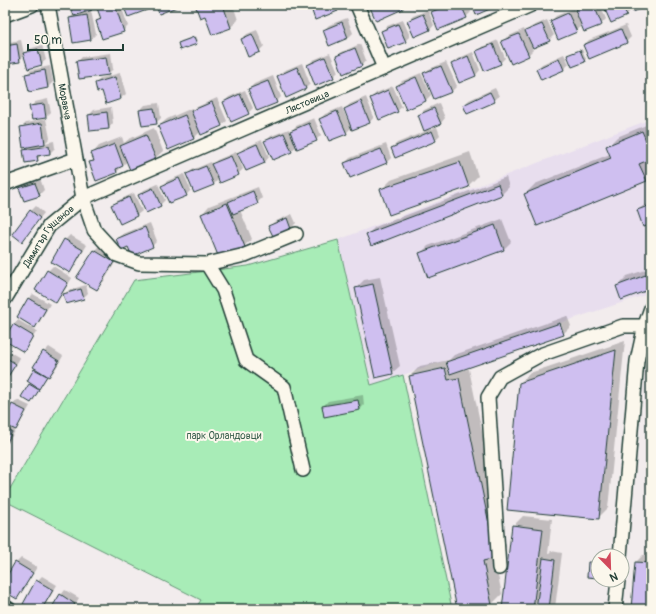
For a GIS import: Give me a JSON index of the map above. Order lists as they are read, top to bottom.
{
  "streets": {
    "street": ["Лястовица", "Моравча", "Димитър Гущанов"]
  },
  "crossings": [
    ["Лястовица", "Моравча"],
    ["Лястовица", "Димитър Гущанов"],
    ["Моравча", "Димитър Гущанов"]
  ],
  "parks": ["парк Орландовци"],
  "scale_bar": "50 m",
  "north": "bottom right"
}
